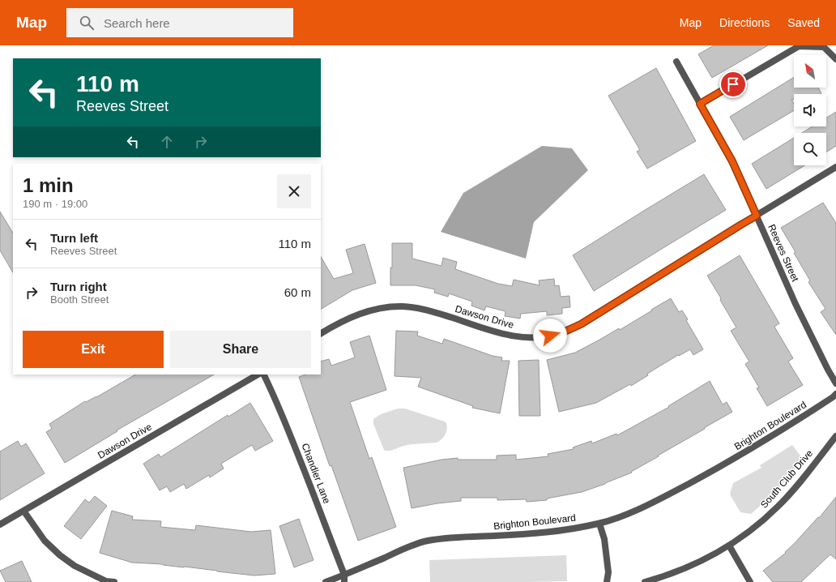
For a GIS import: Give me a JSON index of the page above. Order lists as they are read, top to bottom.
{
  "streets": {
    "street": [
      "Reeves Street",
      "Dawson Drive",
      "Brighton Boulevard",
      "Chandler Lane",
      "South Club Drive"
    ]
  },
  "crossings": [
    ["Reeves Street", "Dawson Drive"],
    ["Brighton Boulevard", "Chandler Lane"]
  ],
  "north": "top left",
  "page": {
    "header": "Map",
    "search": "Search here",
    "nav": ["Map", "Directions", "Saved"],
    "turn": ["110 m", "Reeves Street"],
    "heading": ["1 min", "190 m · 19:00"],
    "list": [
      {
        "name": "Turn left",
        "note": "Reeves Street",
        "value": "110 m"
      },
      {
        "name": "Turn right",
        "note": "Booth Street",
        "value": "60 m"
      }
    ],
    "buttons": ["Exit", "Share"]
  }
}
